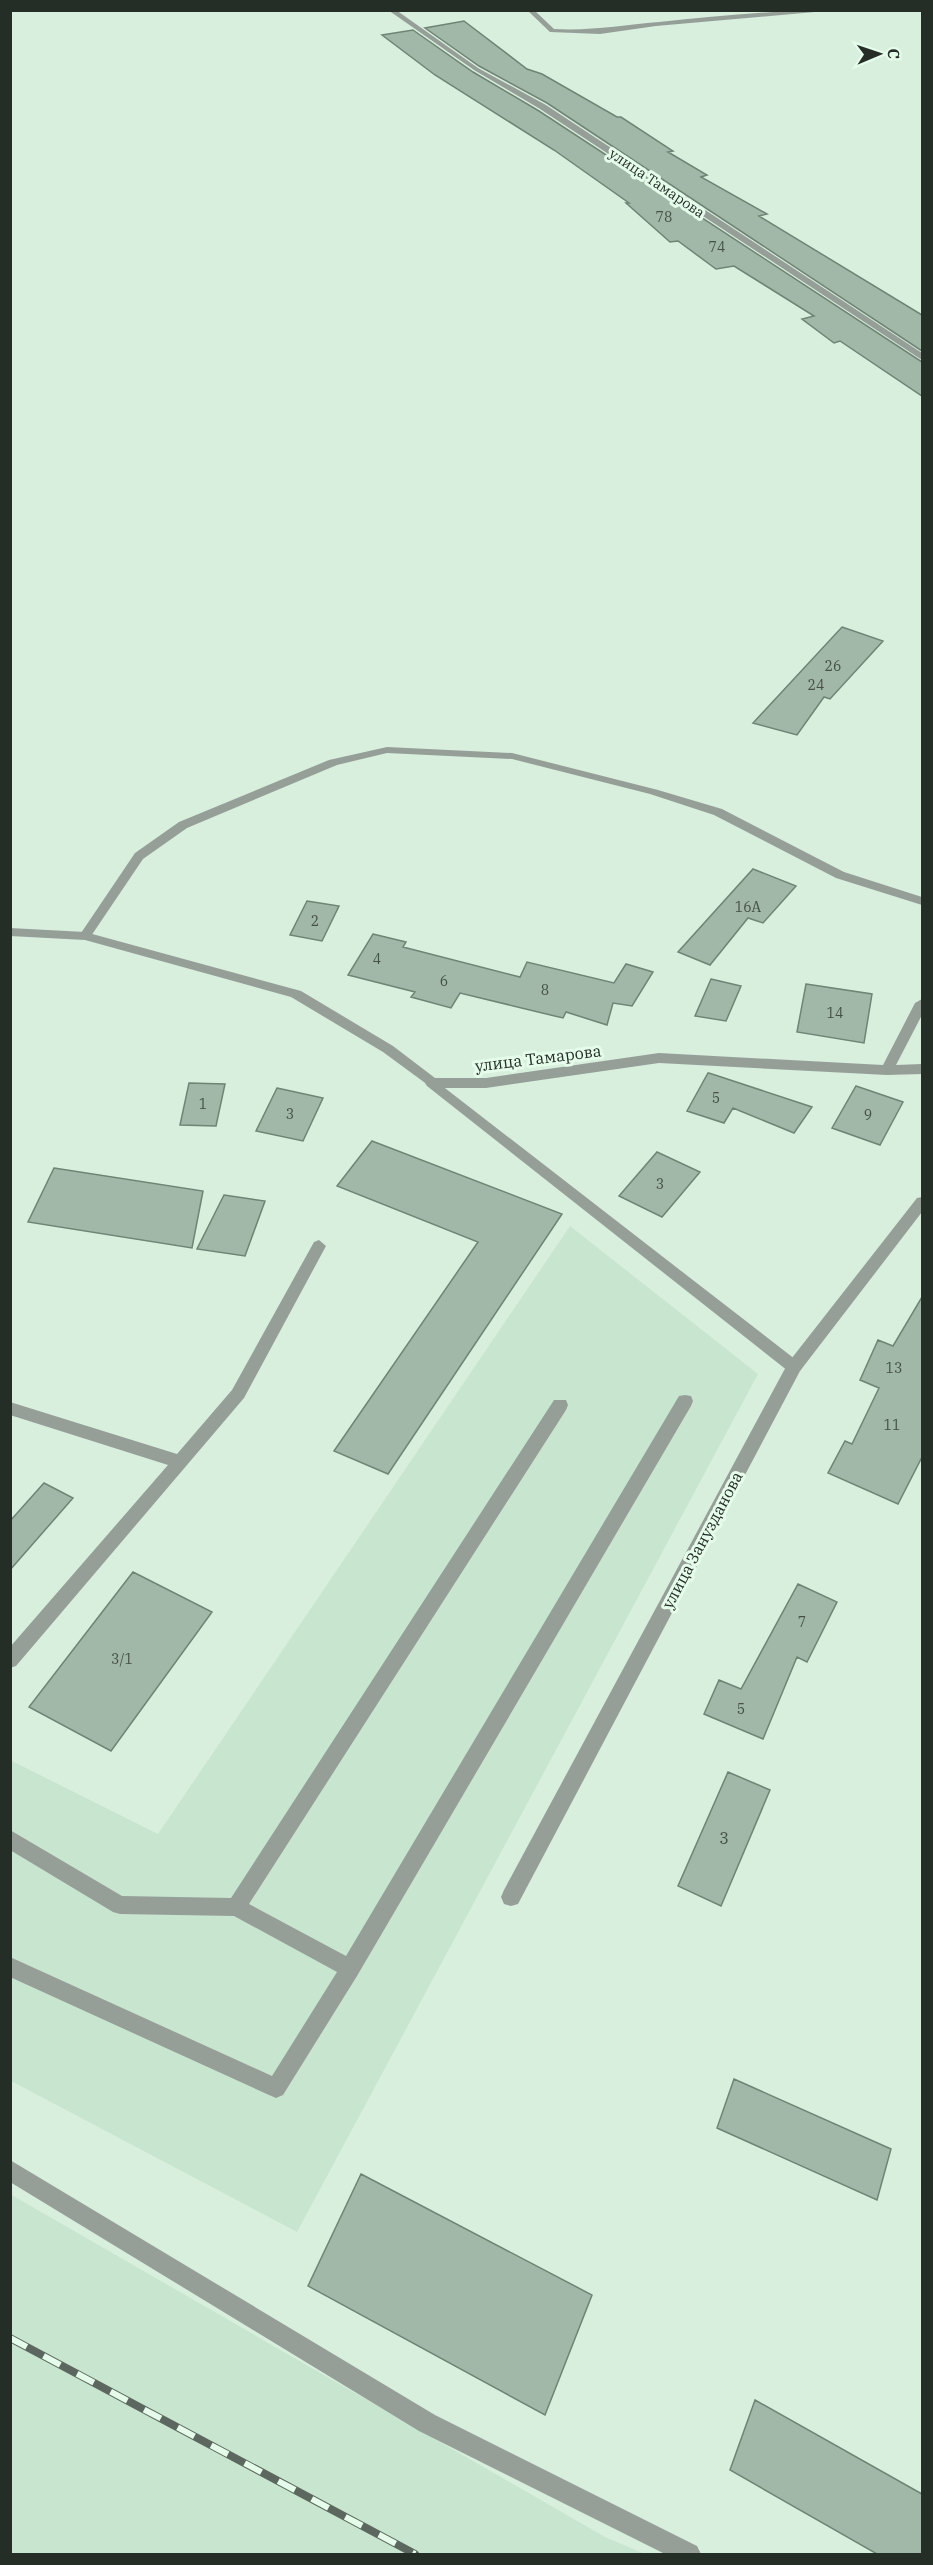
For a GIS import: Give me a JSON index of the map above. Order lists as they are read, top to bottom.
{
  "streets": {
    "street": ["улица Тамарова", "улица Занузданова"]
  },
  "house_numbers": [
    "78",
    "74",
    "26",
    "24",
    "16А",
    "2",
    "4",
    "6",
    "8",
    "14",
    "5",
    "1",
    "3",
    "9",
    "3",
    "13",
    "11",
    "7",
    "3/1",
    "5",
    "3"
  ],
  "north": "right"
}
